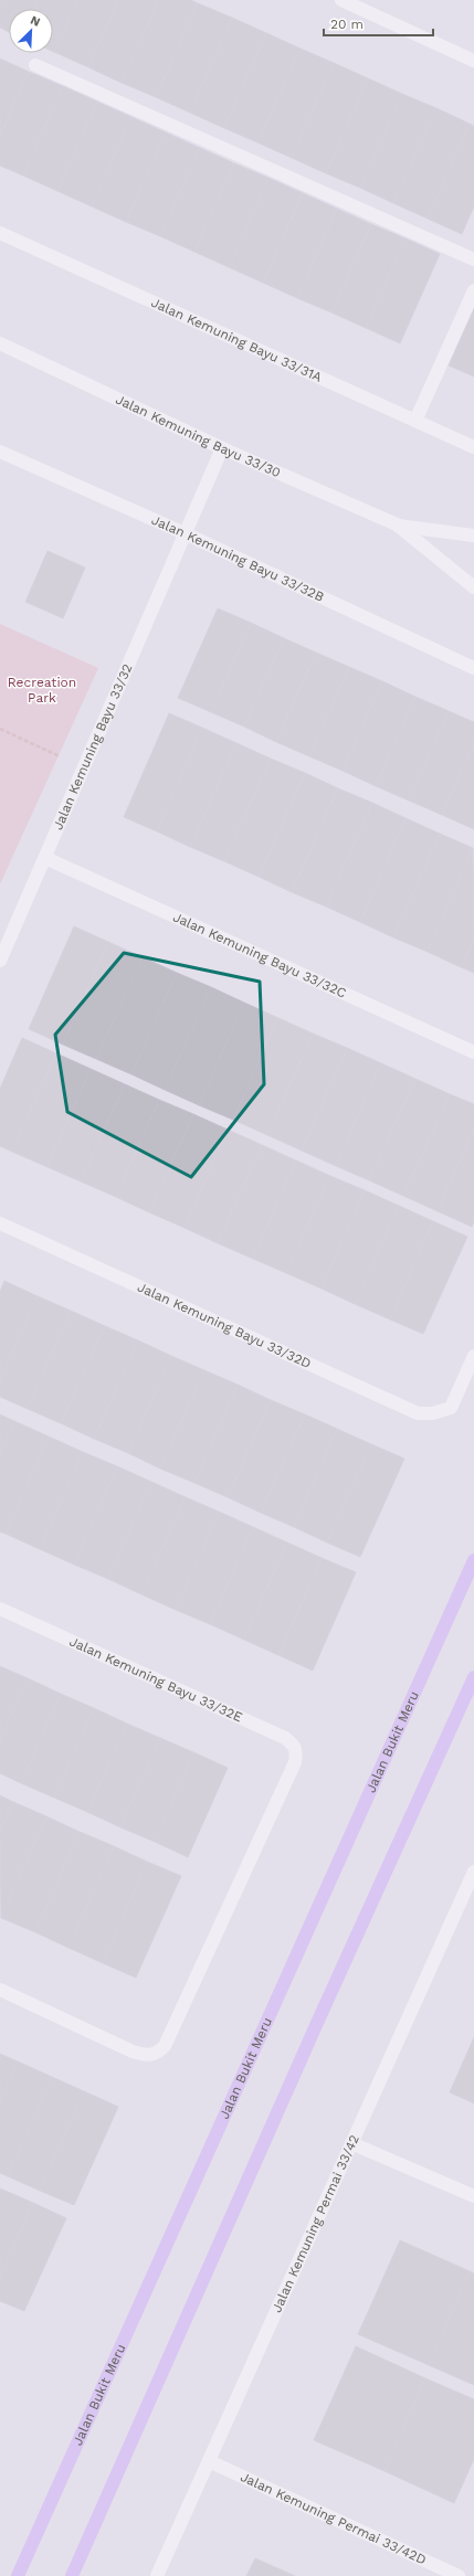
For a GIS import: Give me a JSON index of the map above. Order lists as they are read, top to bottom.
{
  "streets": {
    "main road": ["Jalan Bukit Meru"],
    "street": [
      "Jalan Kemuning Bayu 33/31A",
      "Jalan Kemuning Bayu 33/30",
      "Jalan Kemuning Bayu 33/32B",
      "Jalan Kemuning Bayu 33/32",
      "Jalan Kemuning Bayu 33/32C",
      "Jalan Kemuning Bayu 33/32D",
      "Jalan Kemuning Bayu 33/32E",
      "Jalan Kemuning Permai 33/42",
      "Jalan Kemuning Permai 33/42D"
    ]
  },
  "crossings": [
    ["Jalan Kemuning Bayu 33/30", "Jalan Kemuning Bayu 33/32"],
    ["Jalan Kemuning Bayu 33/32B", "Jalan Kemuning Bayu 33/32"],
    ["Jalan Kemuning Bayu 33/32", "Jalan Kemuning Bayu 33/32C"],
    ["Jalan Kemuning Permai 33/42", "Jalan Kemuning Permai 33/42D"]
  ],
  "parks": ["Recreation Park"],
  "scale_bar": "20 m",
  "north": "top right"
}
